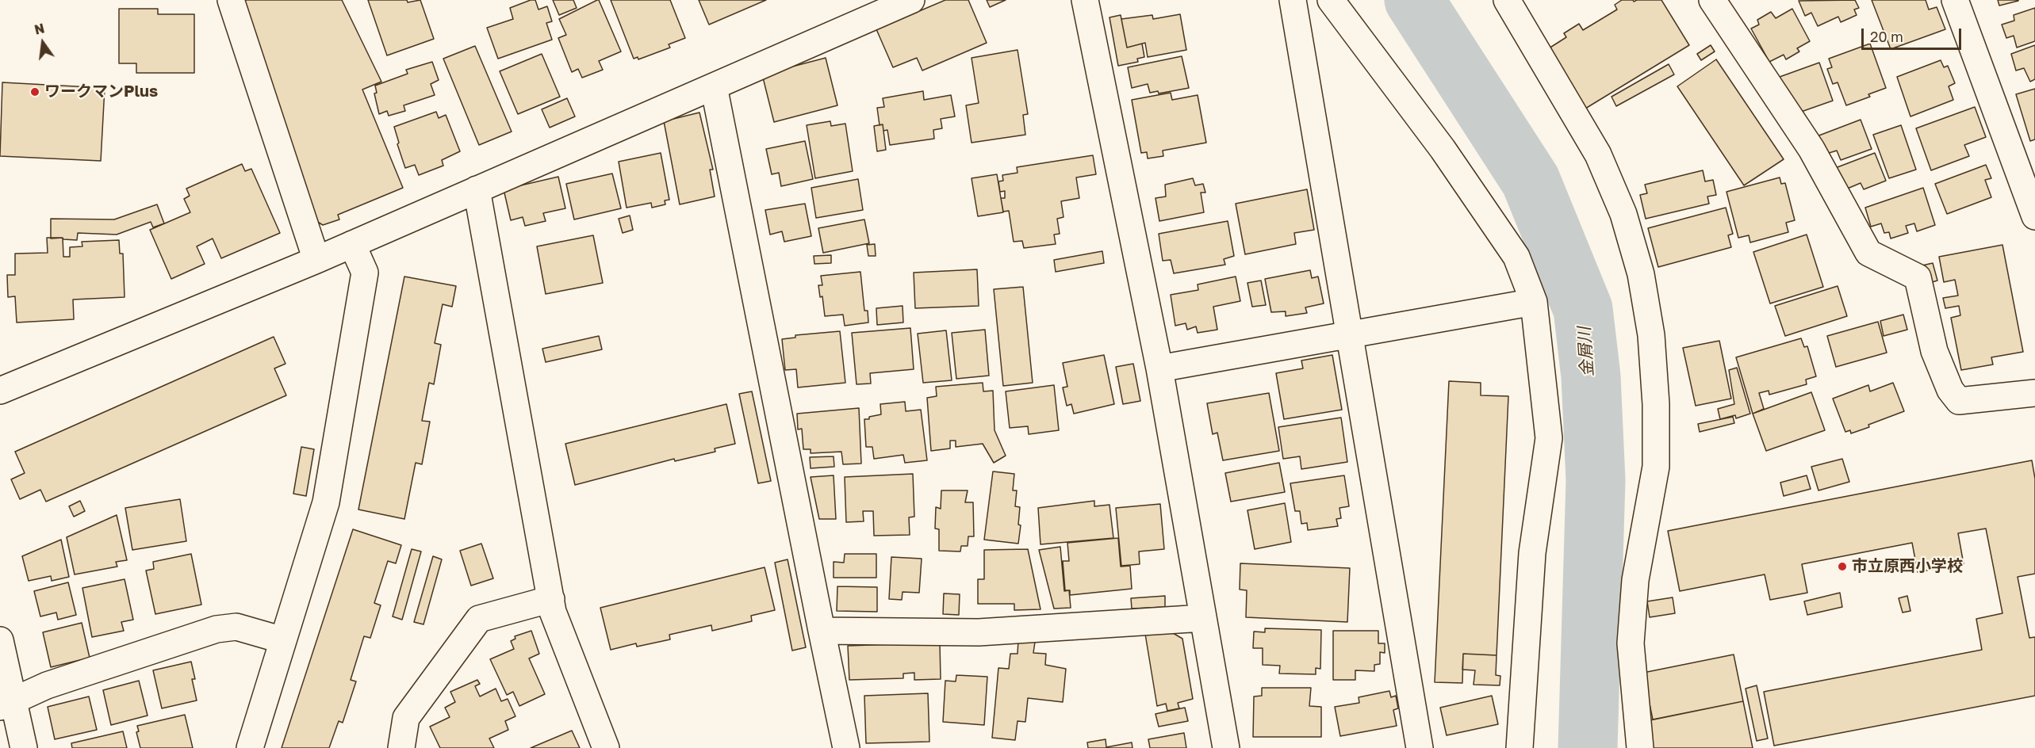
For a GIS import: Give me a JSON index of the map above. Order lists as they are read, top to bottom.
{
  "water": ["金屑川"],
  "places": ["ワークマンPlus", "市立原西小学校"],
  "scale_bar": "20 m",
  "north": "top"
}
